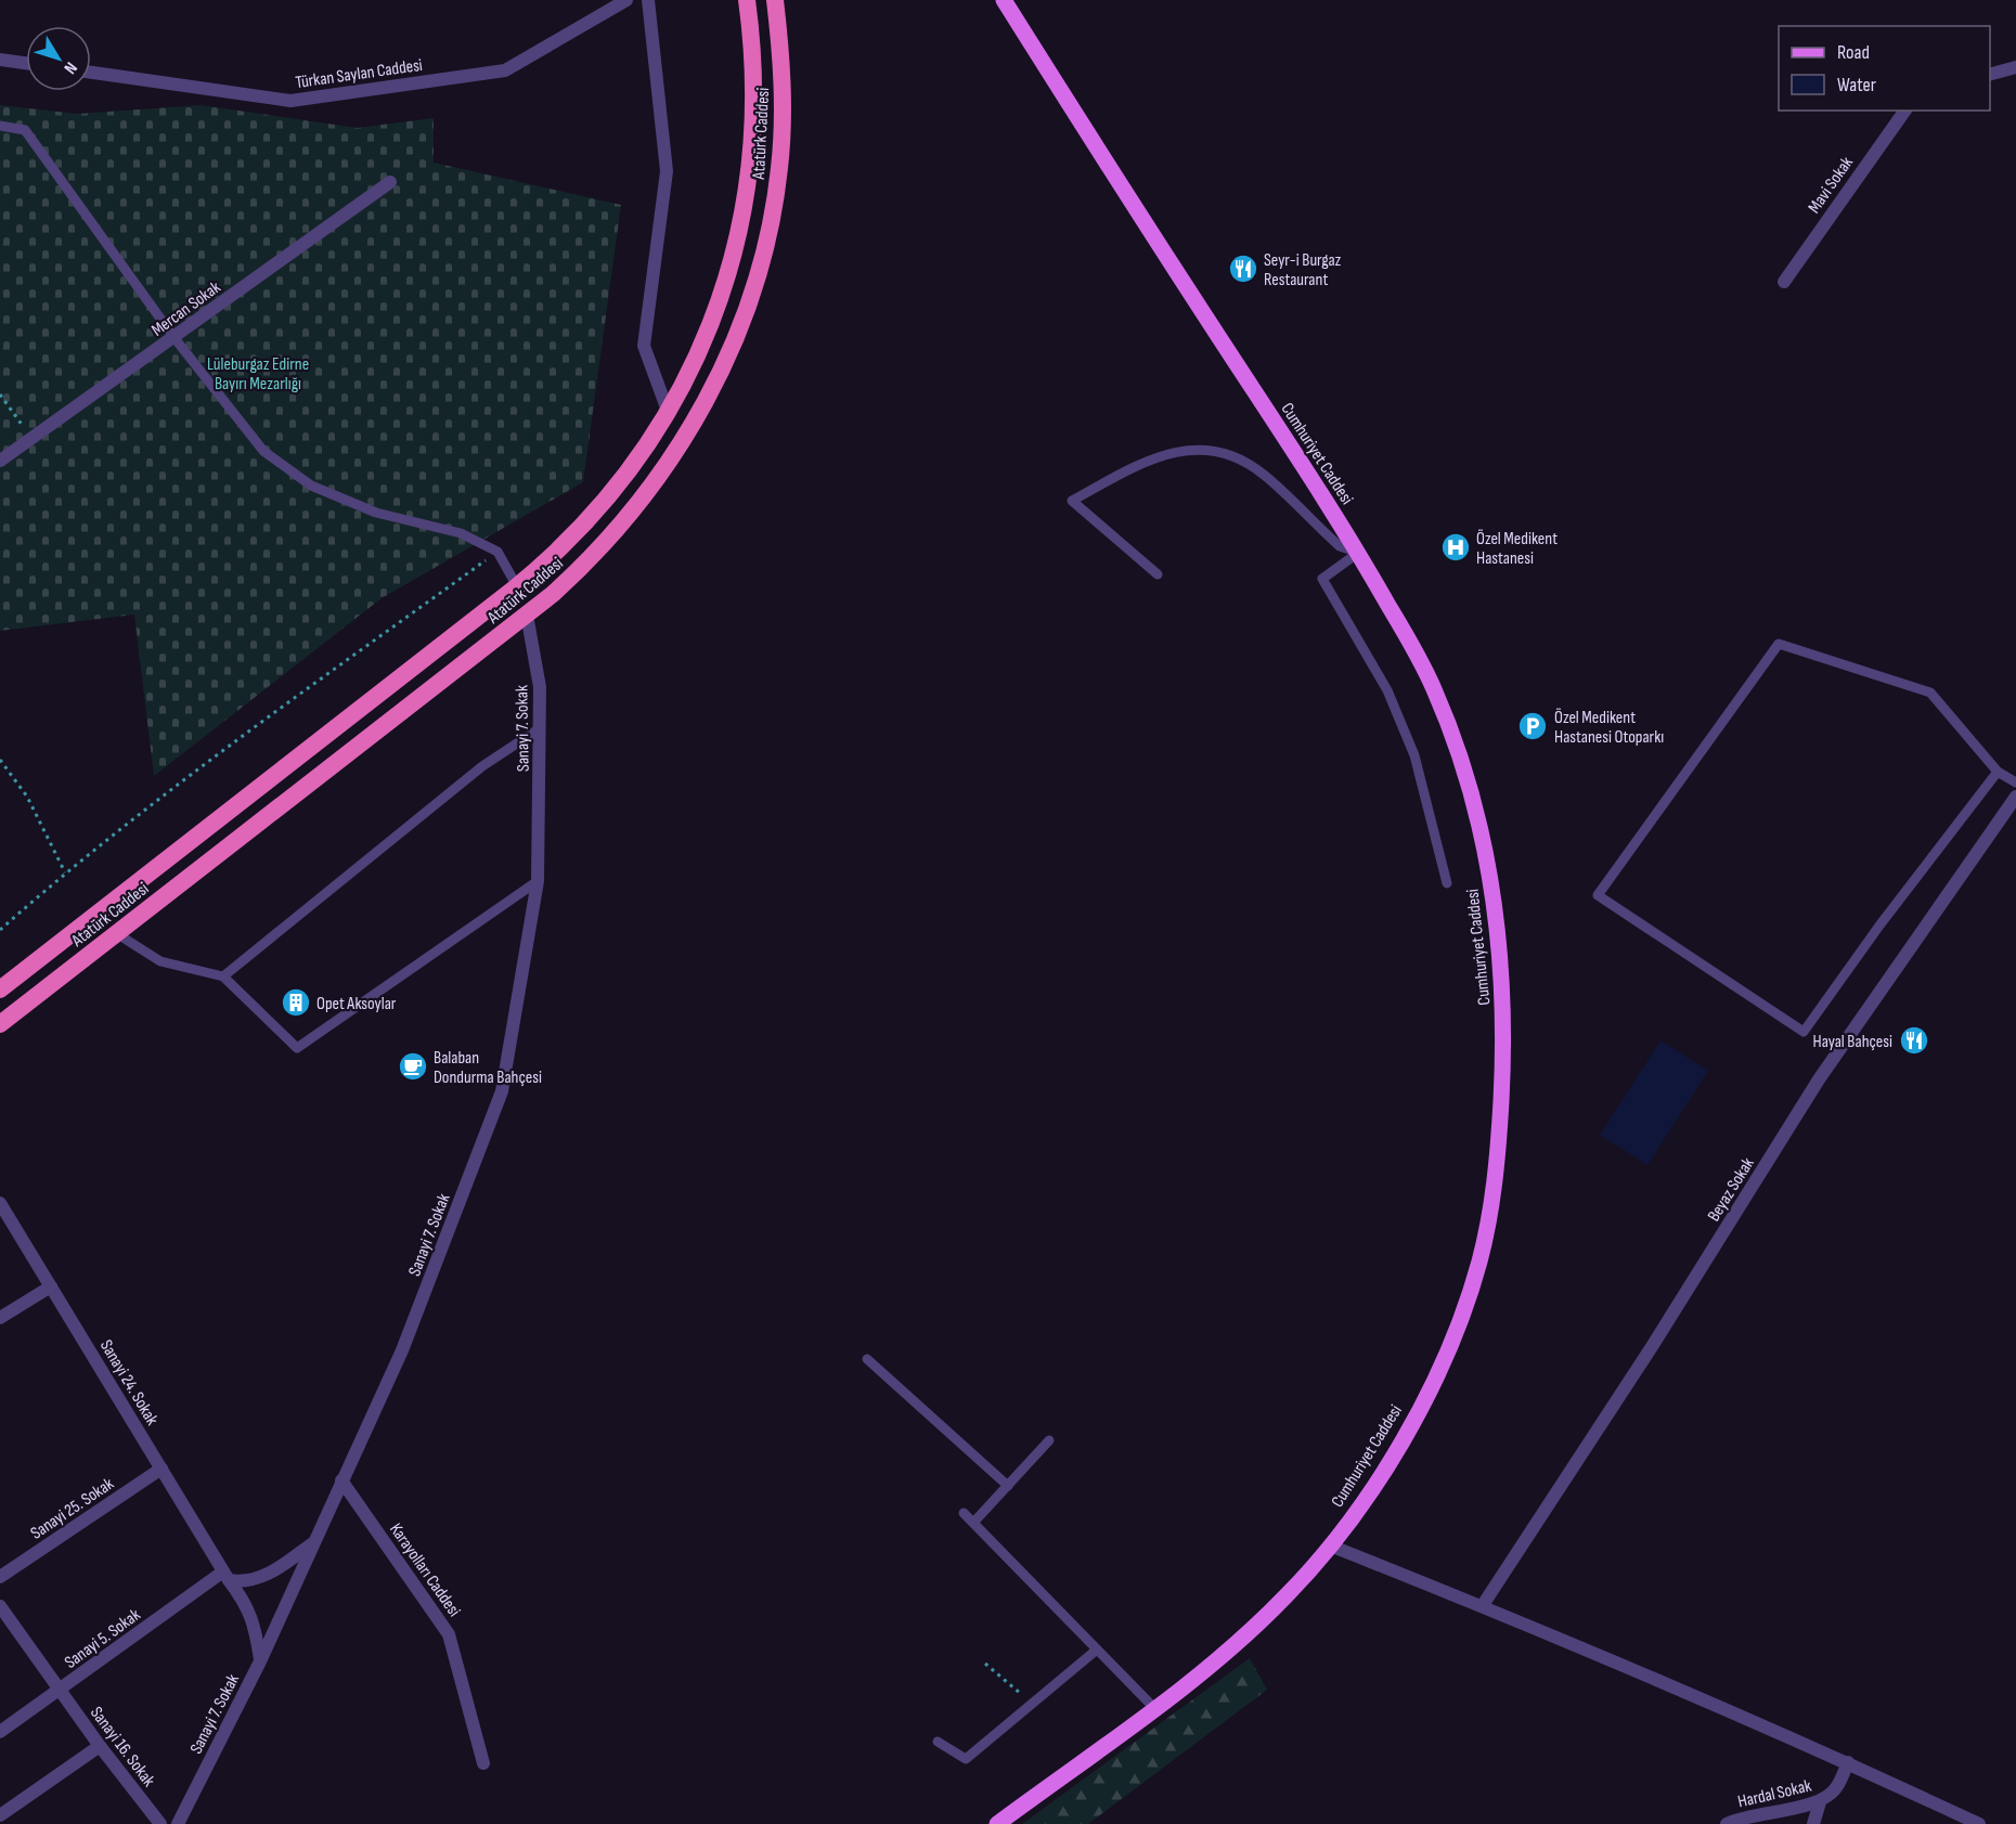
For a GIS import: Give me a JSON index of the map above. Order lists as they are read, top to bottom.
{
  "streets": {
    "highway": ["Atatürk Caddesi"],
    "main road": ["Cumhuriyet Caddesi"],
    "street": [
      "Türkan Saylan Caddesi",
      "Mavi Sokak",
      "Mercan Sokak",
      "Sanayi 7. Sokak",
      "Beyaz Sokak",
      "Sanayi 24. Sokak",
      "Sanayi 25. Sokak",
      "Karayolları Caddesi",
      "Sanayi 5. Sokak",
      "Sanayi 16. Sokak",
      "Hardal Sokak"
    ]
  },
  "crossings": [
    ["Atatürk Caddesi", "Sanayi 7. Sokak"],
    ["Sanayi 7. Sokak", "Sanayi 24. Sokak"],
    ["Sanayi 7. Sokak", "Karayolları Caddesi"],
    ["Sanayi 24. Sokak", "Sanayi 25. Sokak"],
    ["Sanayi 24. Sokak", "Sanayi 5. Sokak"],
    ["Sanayi 5. Sokak", "Sanayi 16. Sokak"]
  ],
  "parks": ["Lüleburgaz Edirne Bayırı Mezarlığı"],
  "places": {
    "restaurant": ["Seyr-i Burgaz Restaurant", "Hayal Bahçesi"],
    "hospital": ["Özel Medikent Hastanesi"],
    "parking": ["Özel Medikent Hastanesi Otoparkı"],
    "building": ["Opet Aksoylar"],
    "cafe": ["Balaban Dondurma Bahçesi"]
  },
  "legend": ["Road", "Water"],
  "north": "bottom right"
}
